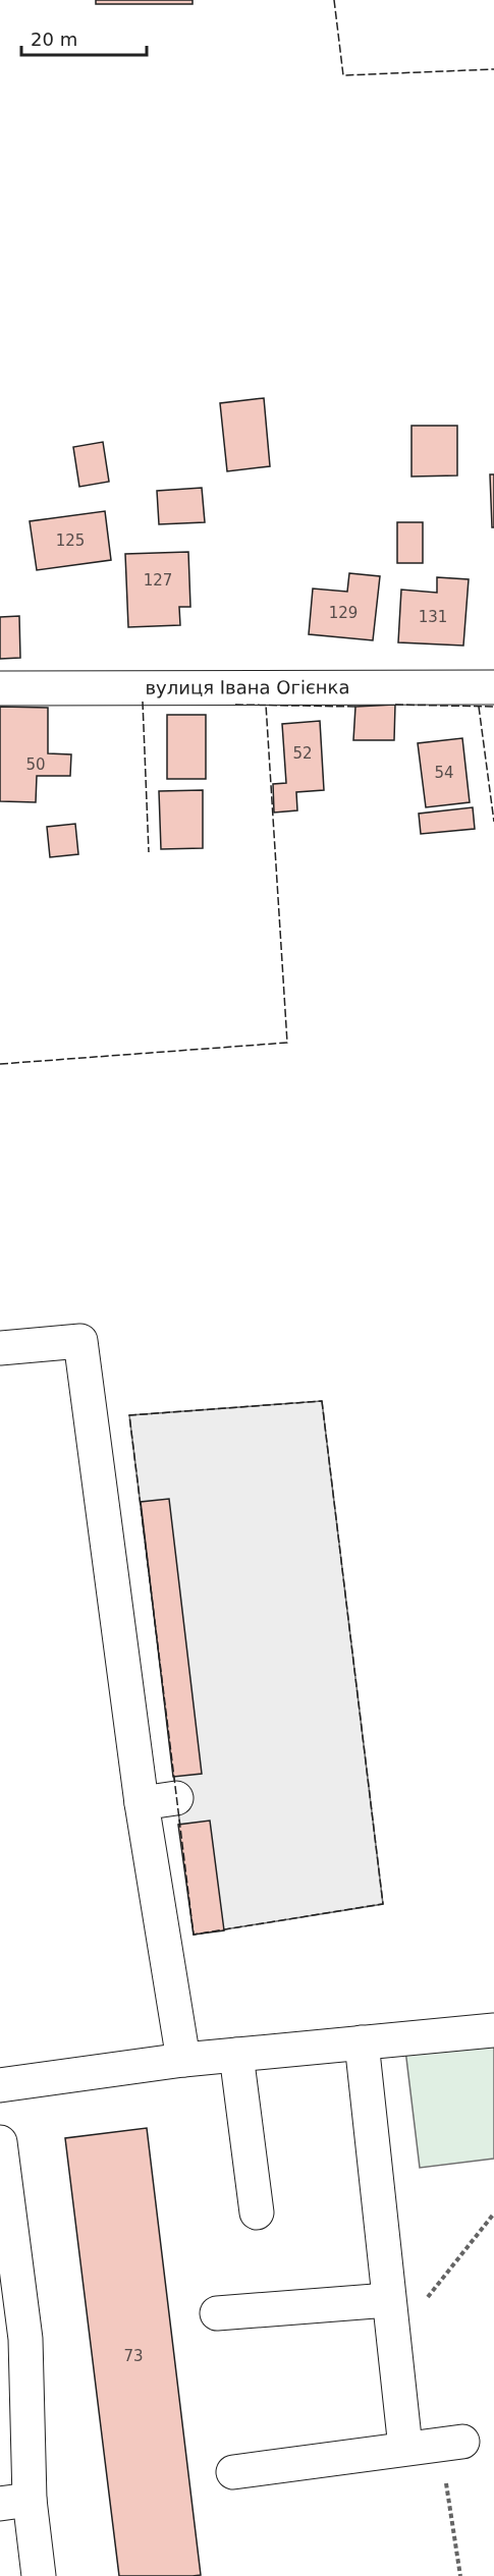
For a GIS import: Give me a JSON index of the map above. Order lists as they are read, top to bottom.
{
  "streets": {
    "street": ["вулиця Івана Огієнка"]
  },
  "house_numbers": [
    "125",
    "127",
    "129",
    "131",
    "52",
    "50",
    "54",
    "73"
  ],
  "scale_bar": "20 m"
}
